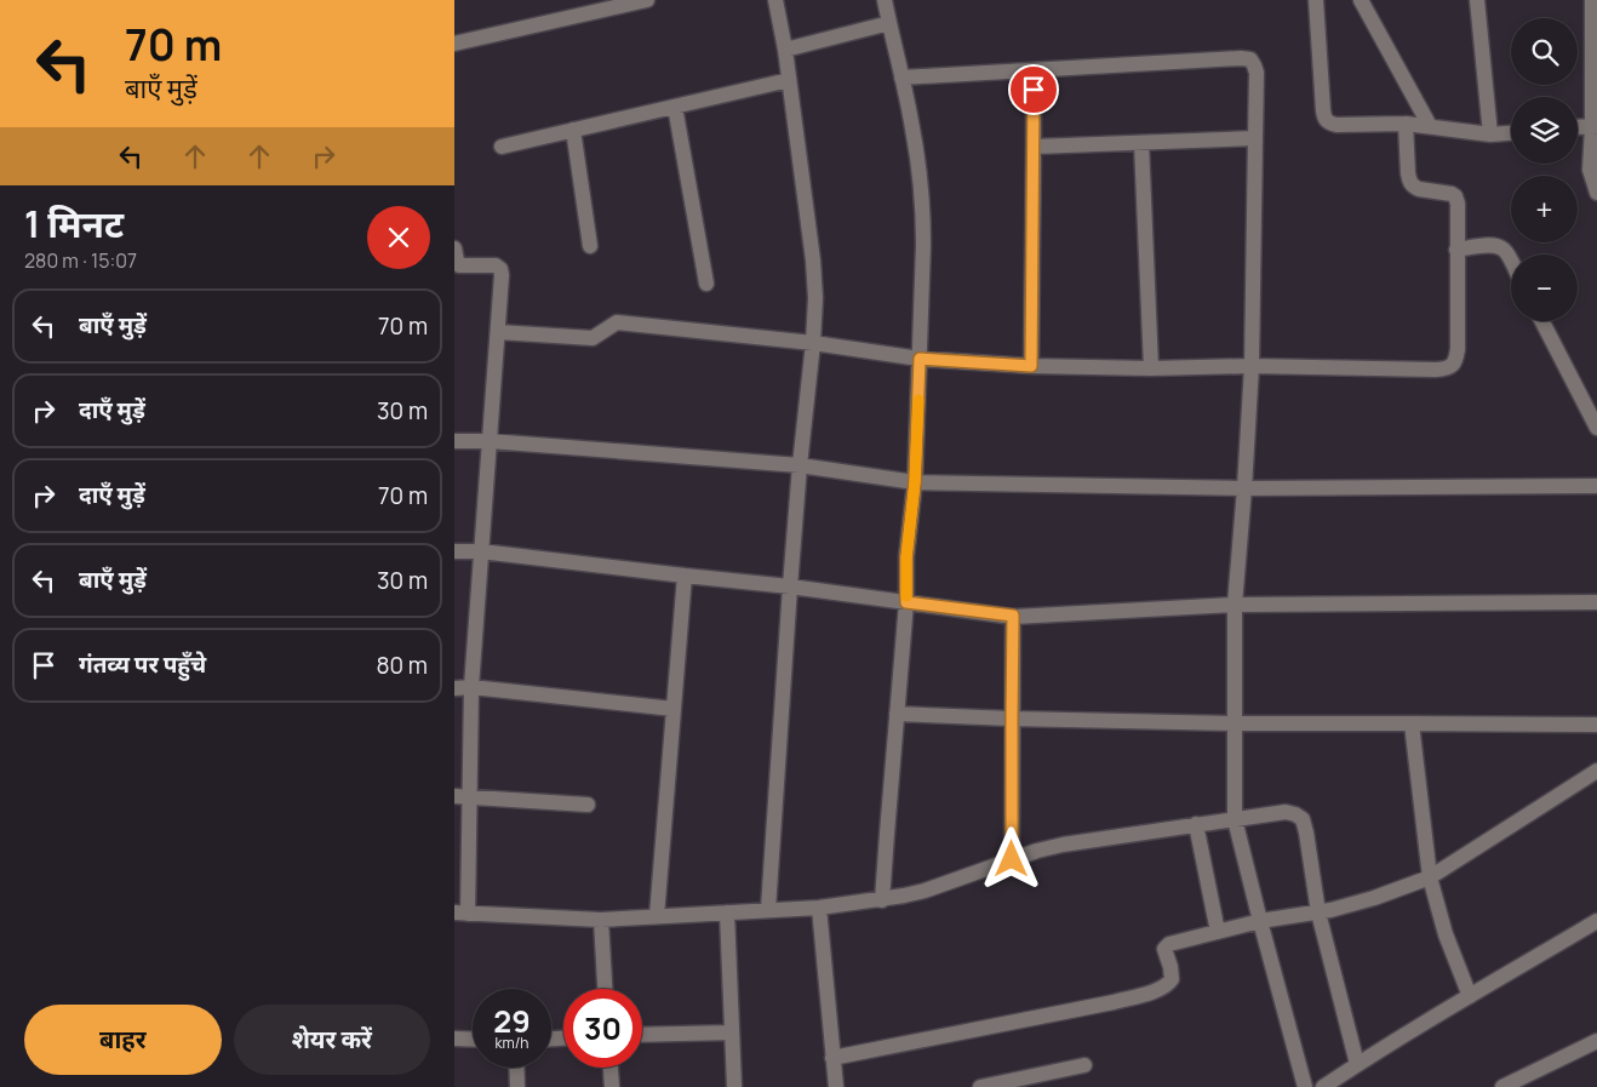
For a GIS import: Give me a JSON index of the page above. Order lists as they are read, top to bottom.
{
  "page": {
    "turn": ["70 m", "बाएँ मुड़ें"],
    "map_buttons": ["+", "−"],
    "heading": ["1 मिनट", "280 m · 15:07"],
    "list": [
      {
        "name": "बाएँ मुड़ें",
        "value": "70 m"
      },
      {
        "name": "दाएँ मुड़ें",
        "value": "30 m"
      },
      {
        "name": "दाएँ मुड़ें",
        "value": "70 m"
      },
      {
        "name": "बाएँ मुड़ें",
        "value": "30 m"
      },
      {
        "name": "गंतव्य पर पहुँचे",
        "value": "80 m"
      }
    ],
    "speed": "29 km/h",
    "limit": "30",
    "buttons": ["बाहर", "शेयर करें"]
  }
}
